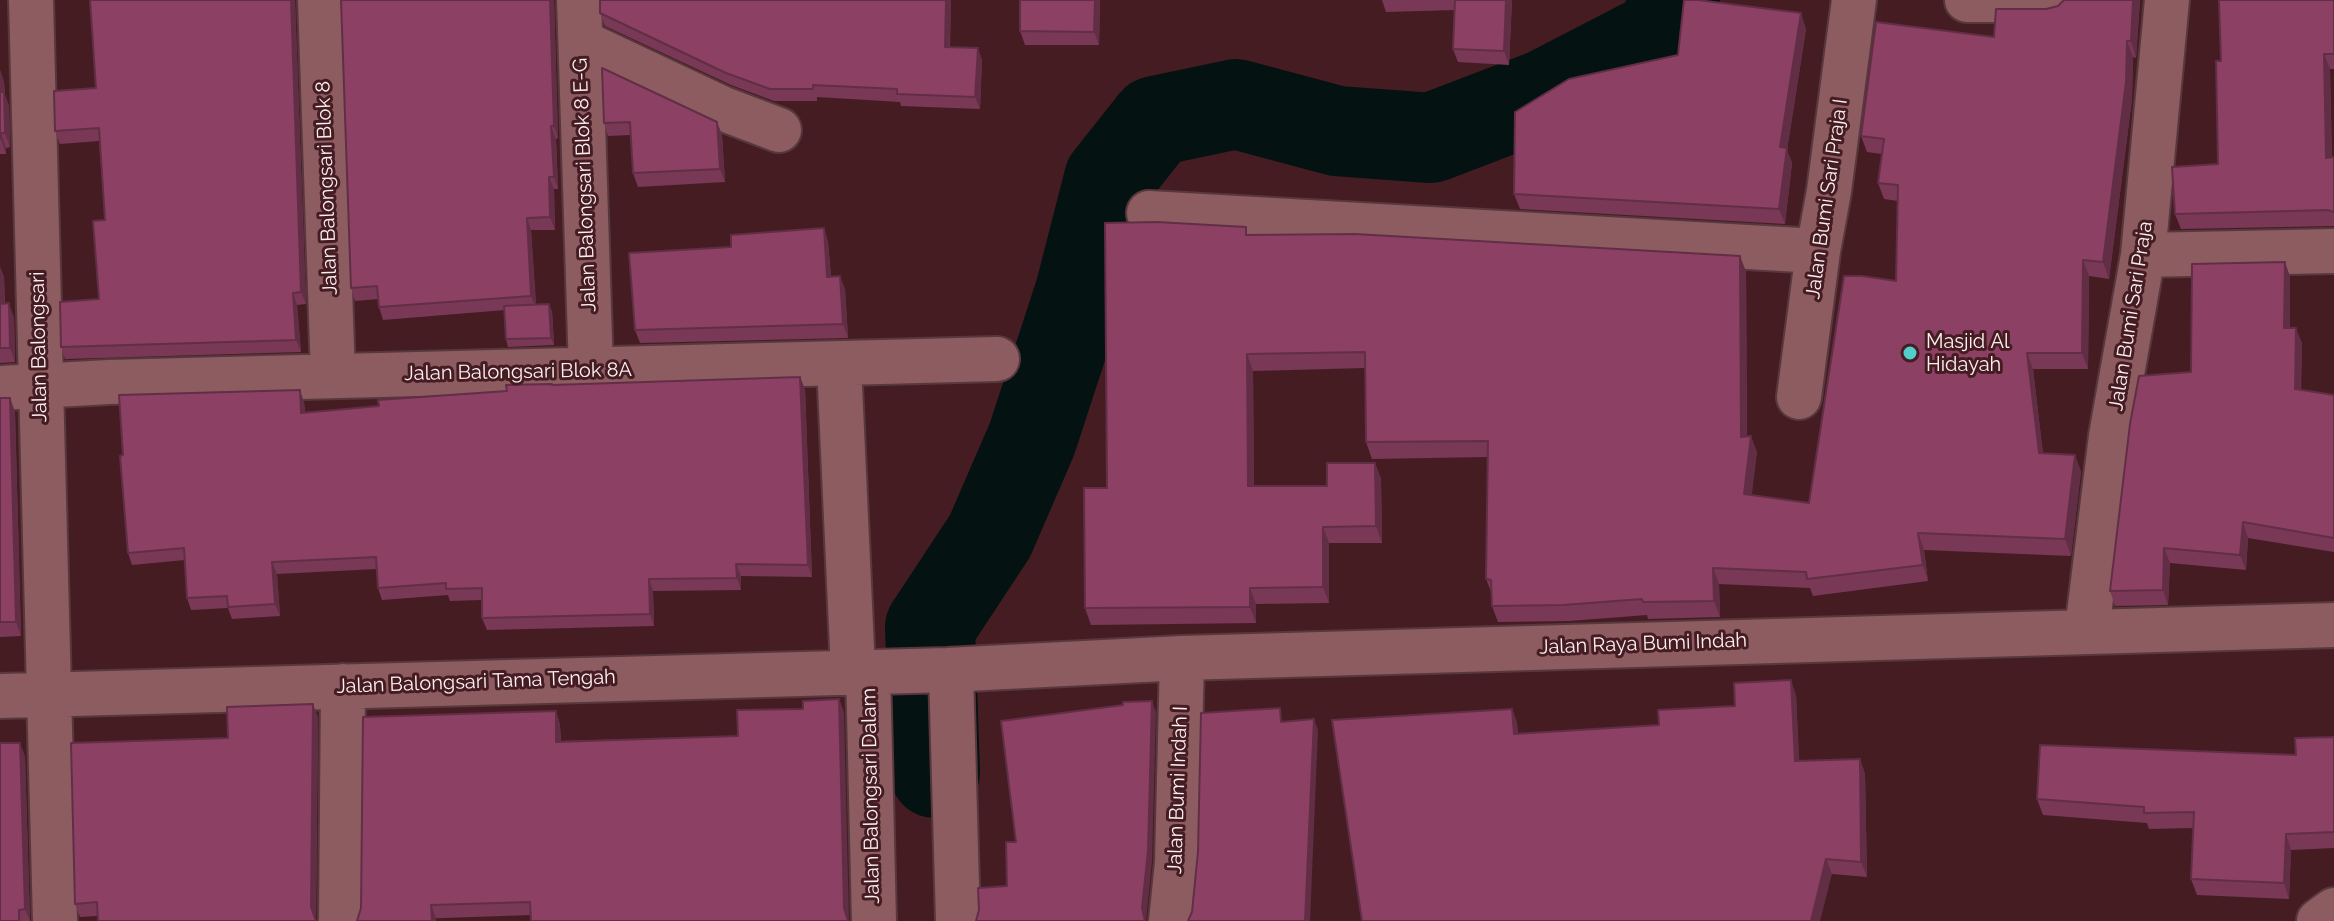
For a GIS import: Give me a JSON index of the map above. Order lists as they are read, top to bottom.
{
  "streets": {
    "street": [
      "Jalan Balongsari Blok 8 E-G",
      "Jalan Balongsari Blok 8",
      "Jalan Bumi Sari Praja I",
      "Jalan Bumi Sari Praja",
      "Jalan Balongsari",
      "Jalan Balongsari Blok 8A",
      "Jalan Raya Bumi Indah",
      "Jalan Balongsari Tama Tengah",
      "Jalan Bumi Indah I",
      "Jalan Balongsari Dalam"
    ]
  },
  "crossings": [
    ["Jalan Balongsari Blok 8 E-G", "Jalan Balongsari Blok 8A"],
    ["Jalan Balongsari Blok 8", "Jalan Balongsari Blok 8A"],
    ["Jalan Bumi Sari Praja", "Jalan Raya Bumi Indah"],
    ["Jalan Balongsari", "Jalan Balongsari Blok 8A"],
    ["Jalan Balongsari", "Jalan Balongsari Tama Tengah"],
    ["Jalan Balongsari Blok 8A", "Jalan Balongsari Dalam"],
    ["Jalan Raya Bumi Indah", "Jalan Balongsari Tama Tengah"],
    ["Jalan Raya Bumi Indah", "Jalan Bumi Indah I"],
    ["Jalan Balongsari Tama Tengah", "Jalan Balongsari Dalam"]
  ],
  "places": ["Masjid Al Hidayah"]
}
